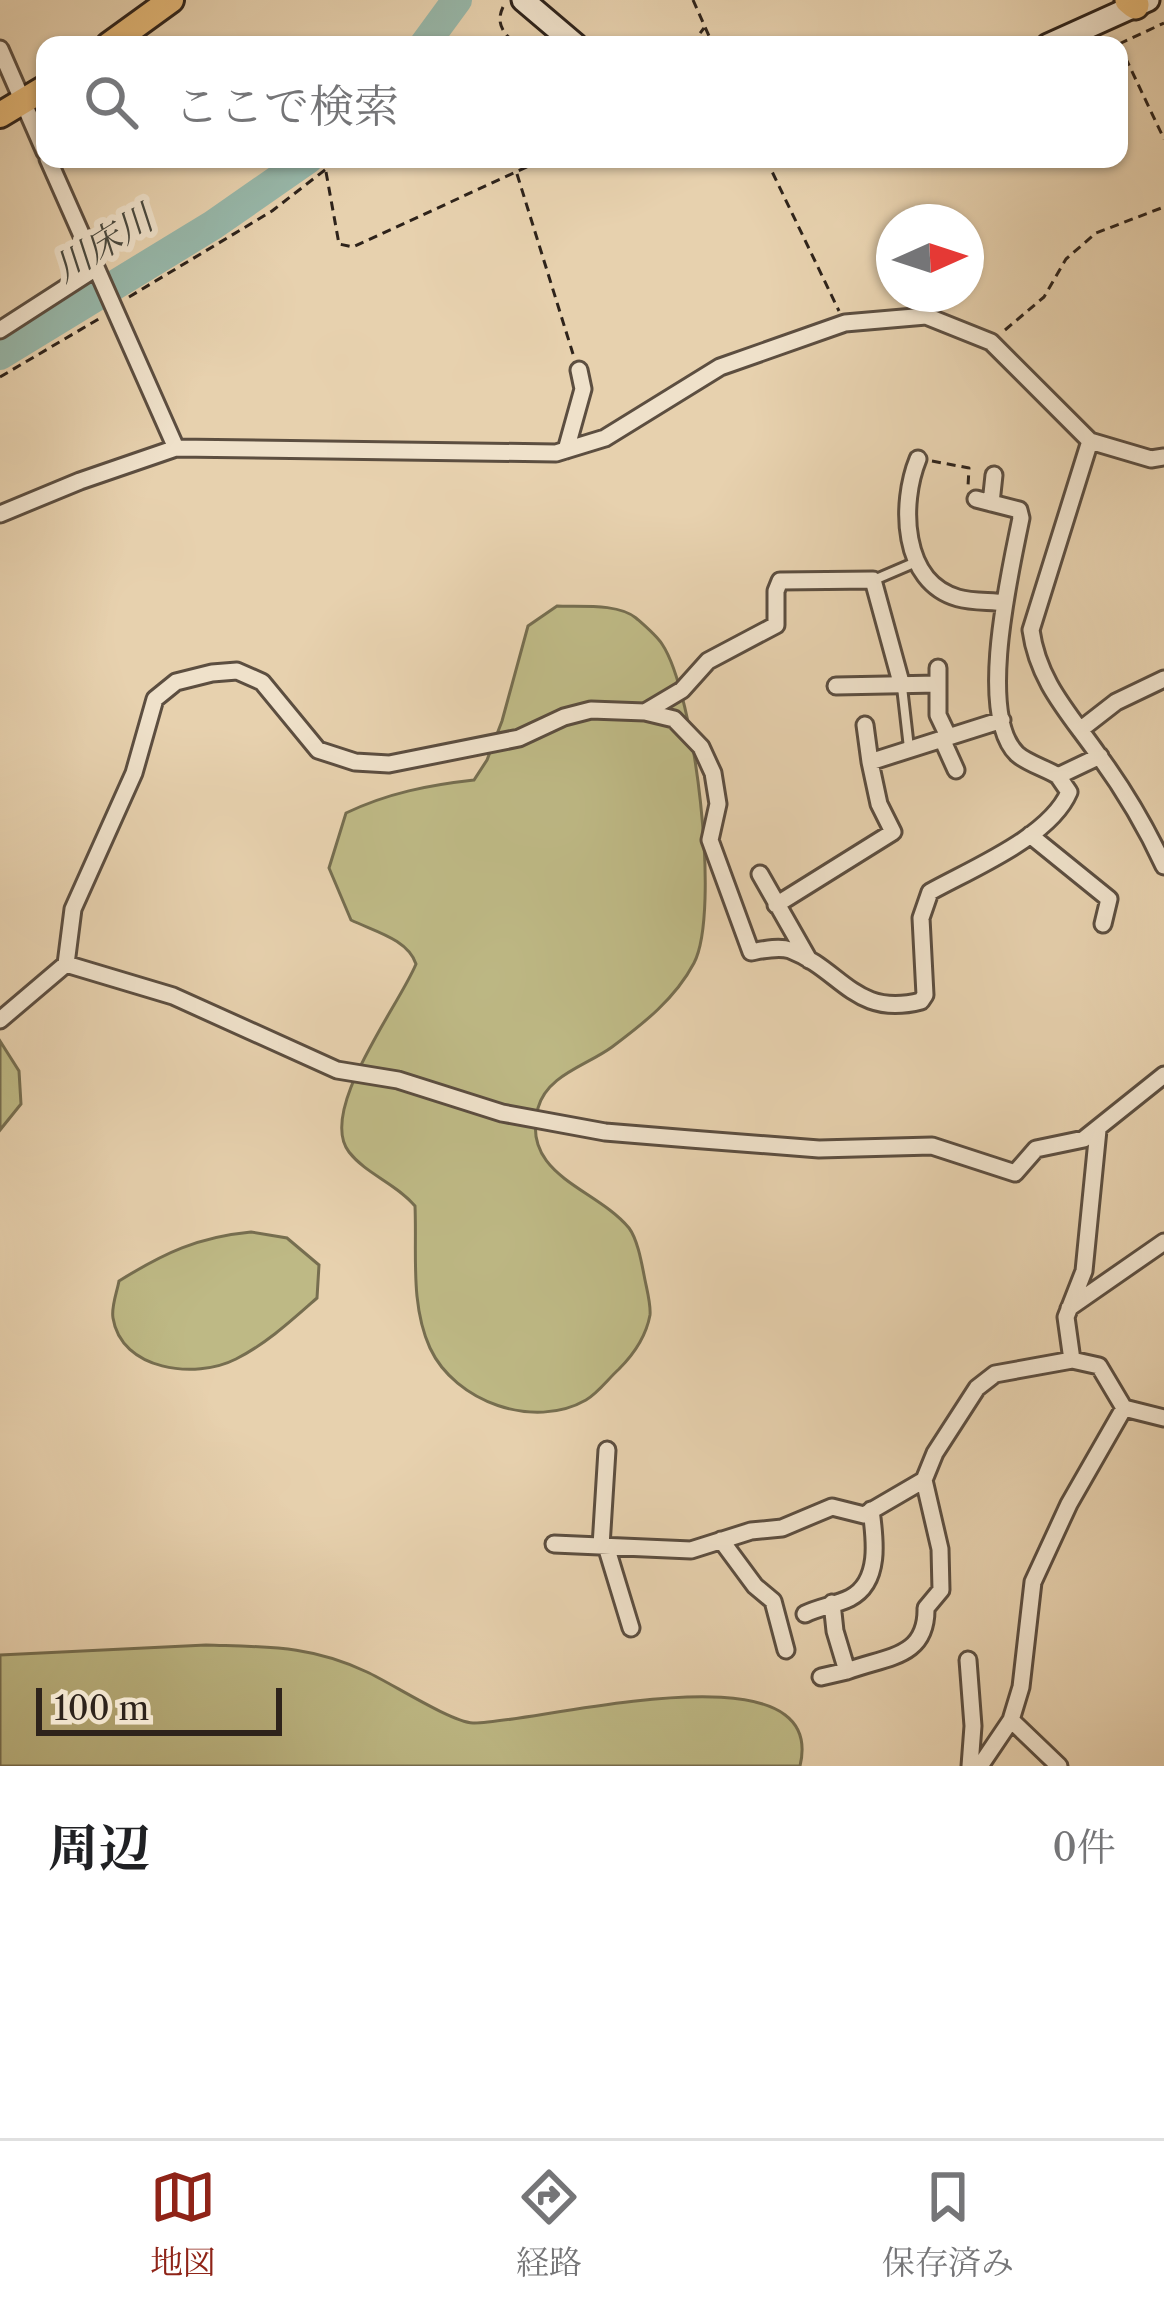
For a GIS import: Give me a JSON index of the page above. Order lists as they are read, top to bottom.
{
  "water": ["川床川"],
  "scale_bar": "100 m",
  "north": "right",
  "page": {
    "search": "ここで検索",
    "scale": "100 m",
    "heading": ["周辺", "0件"],
    "nav": ["地図", "経路", "保存済み"]
  }
}
